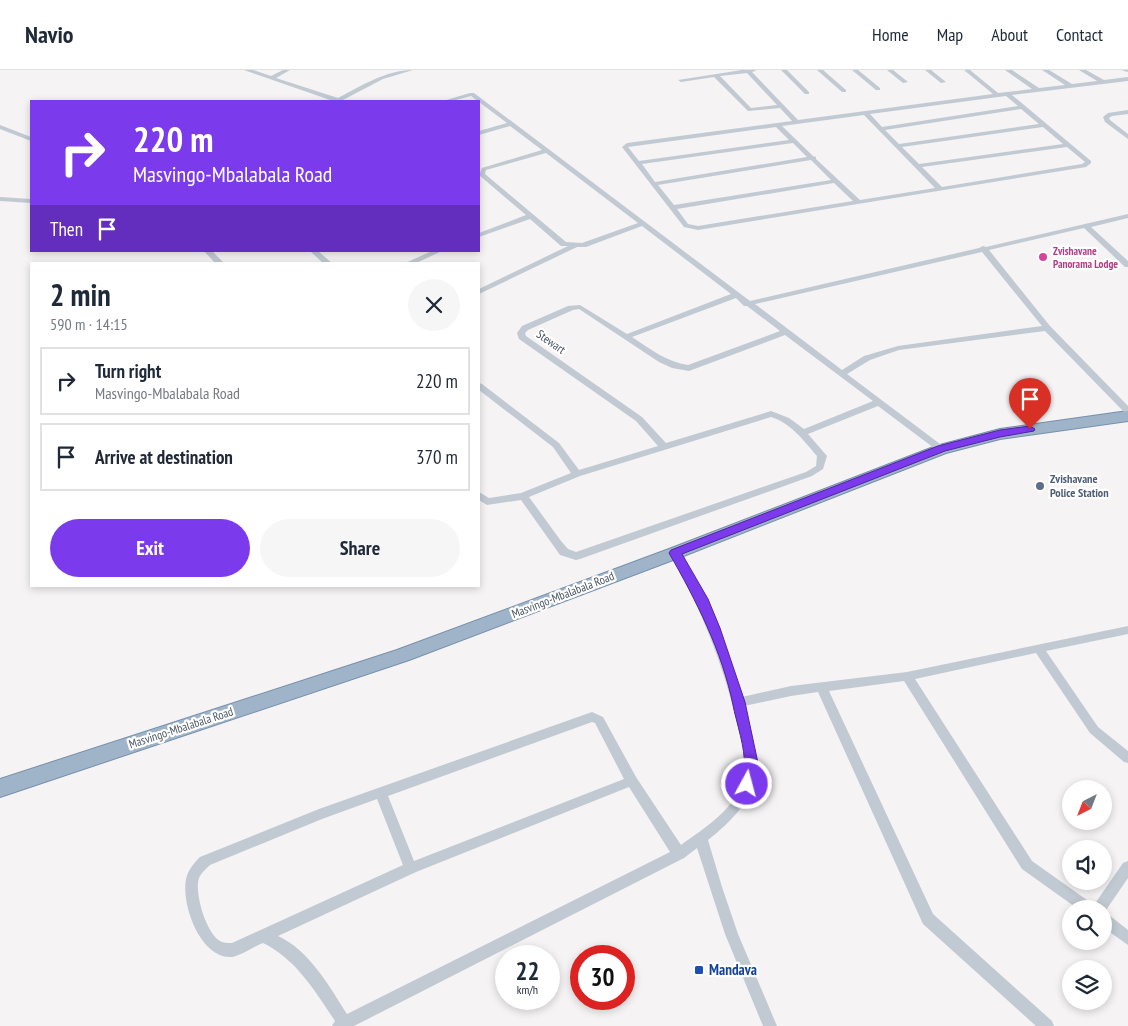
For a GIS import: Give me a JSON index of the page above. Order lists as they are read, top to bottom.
{
  "streets": {
    "highway": ["Masvingo-Mbalabala Road"],
    "street": ["Stewart"]
  },
  "places": {
    "other": ["Zvishavane Panorama Lodge", "Zvishavane Police Station"],
    "transit": ["Mandava"]
  },
  "north": "bottom left",
  "page": {
    "header": "Navio",
    "nav": [
      "Home",
      "Map",
      "About",
      "Contact"
    ],
    "turn": ["220 m", "Masvingo-Mbalabala Road"],
    "then": "Then",
    "heading": ["2 min", "590 m · 14:15"],
    "list": [
      {
        "name": "Turn right",
        "note": "Masvingo-Mbalabala Road",
        "value": "220 m"
      },
      {
        "name": "Arrive at destination",
        "value": "370 m"
      }
    ],
    "buttons": ["Exit", "Share"],
    "speed": "22 km/h",
    "limit": "30"
  }
}
